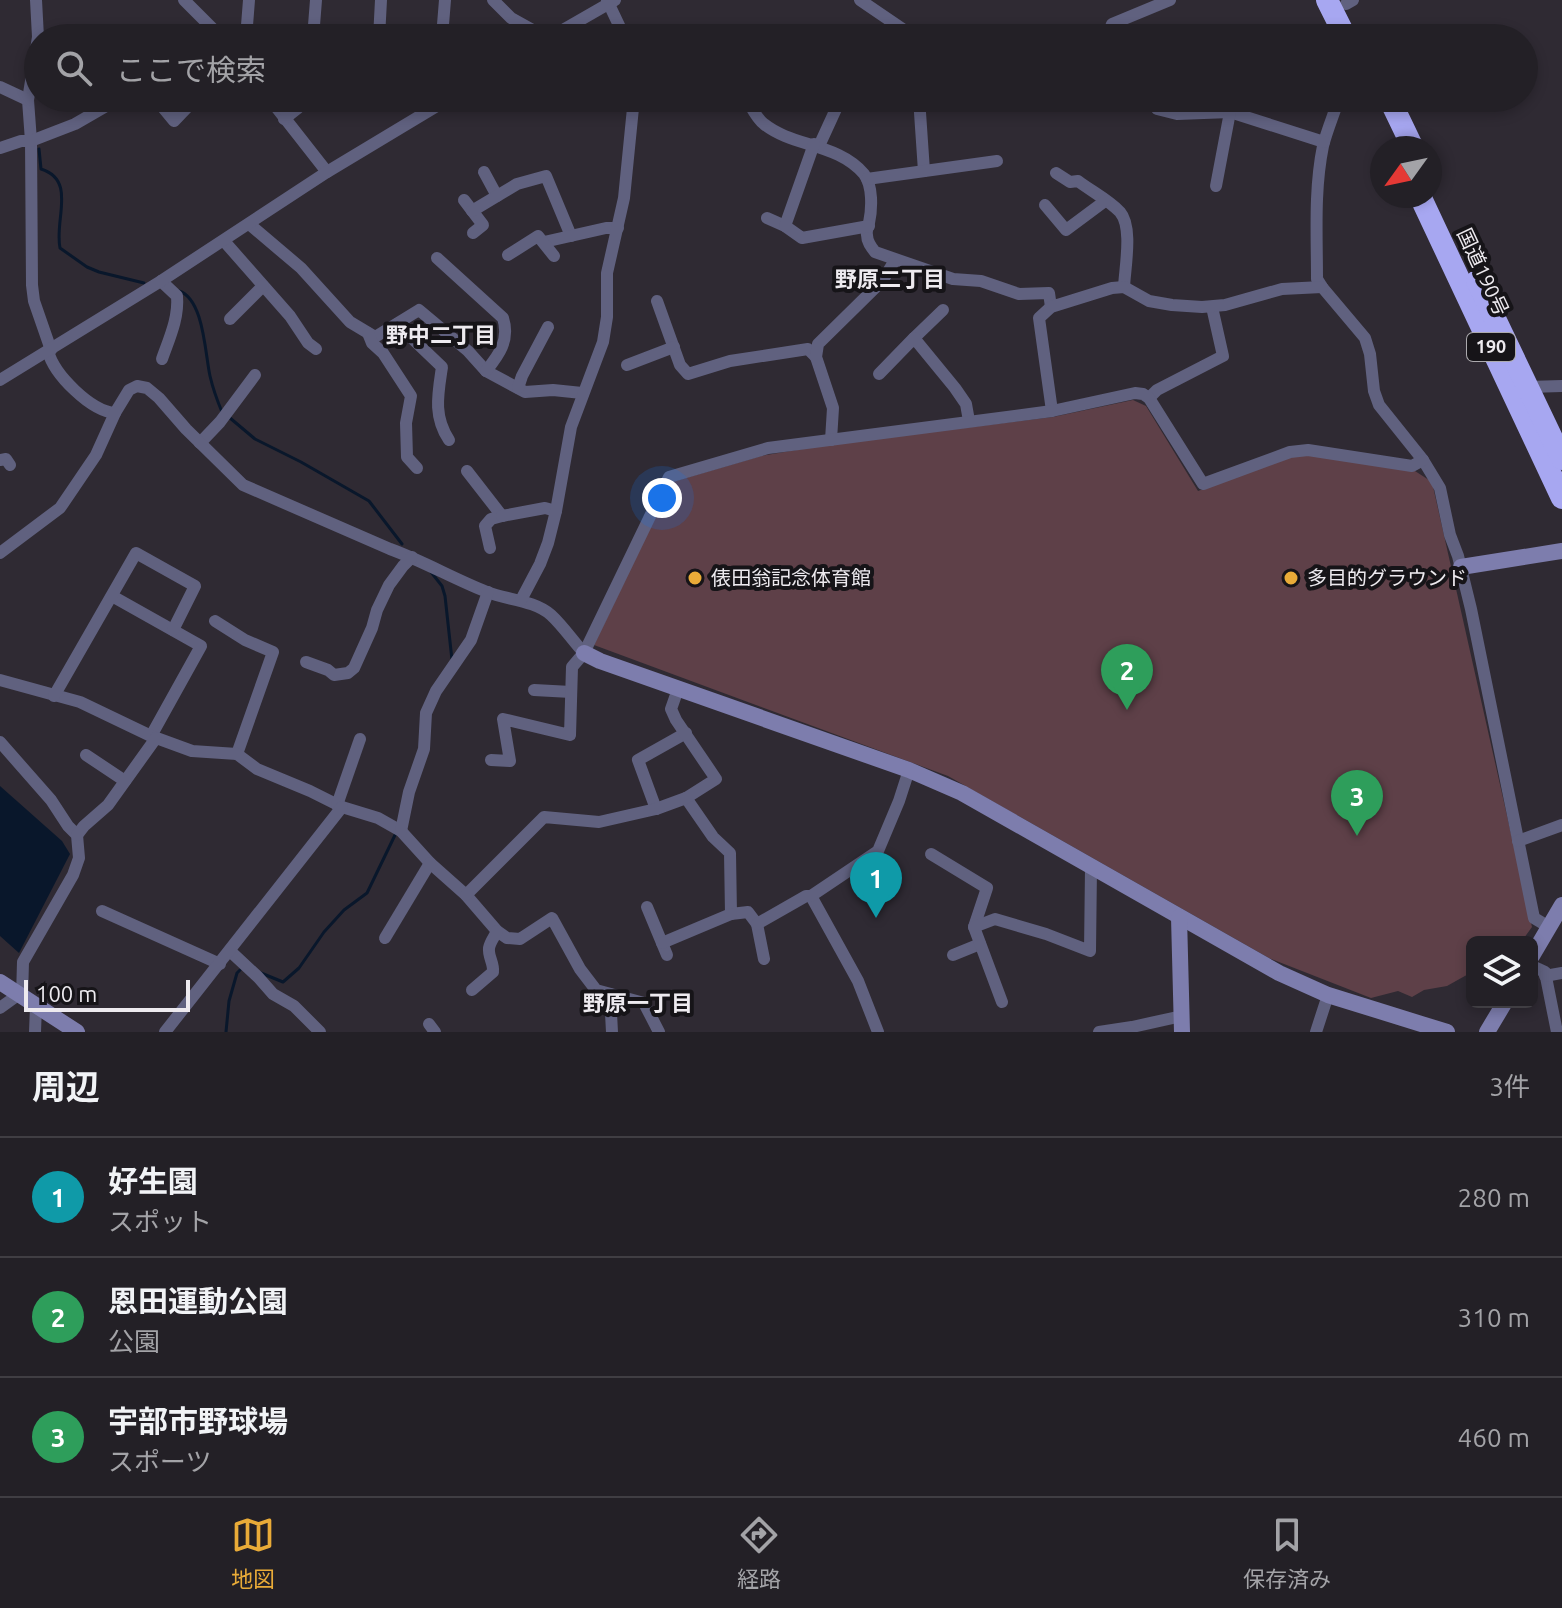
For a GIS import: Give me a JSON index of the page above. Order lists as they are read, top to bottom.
{
  "streets": {
    "highway": ["国道190号", "190"]
  },
  "districts": ["野原二丁目", "野中二丁目", "野原一丁目"],
  "places": ["俵田翁記念体育館", "多目的グラウンド"],
  "scale_bar": "100 m",
  "north": "bottom left",
  "page": {
    "search": "ここで検索",
    "pins": ["2", "3", "1"],
    "scale": "100 m",
    "heading": ["周辺", "3件"],
    "list": [
      {
        "mark": "1",
        "name": "好生園",
        "note": "スポット",
        "value": "280 m"
      },
      {
        "mark": "2",
        "name": "恩田運動公園",
        "note": "公園",
        "value": "310 m"
      },
      {
        "mark": "3",
        "name": "宇部市野球場",
        "note": "スポーツ",
        "value": "460 m"
      }
    ],
    "nav": ["地図", "経路", "保存済み"]
  }
}
